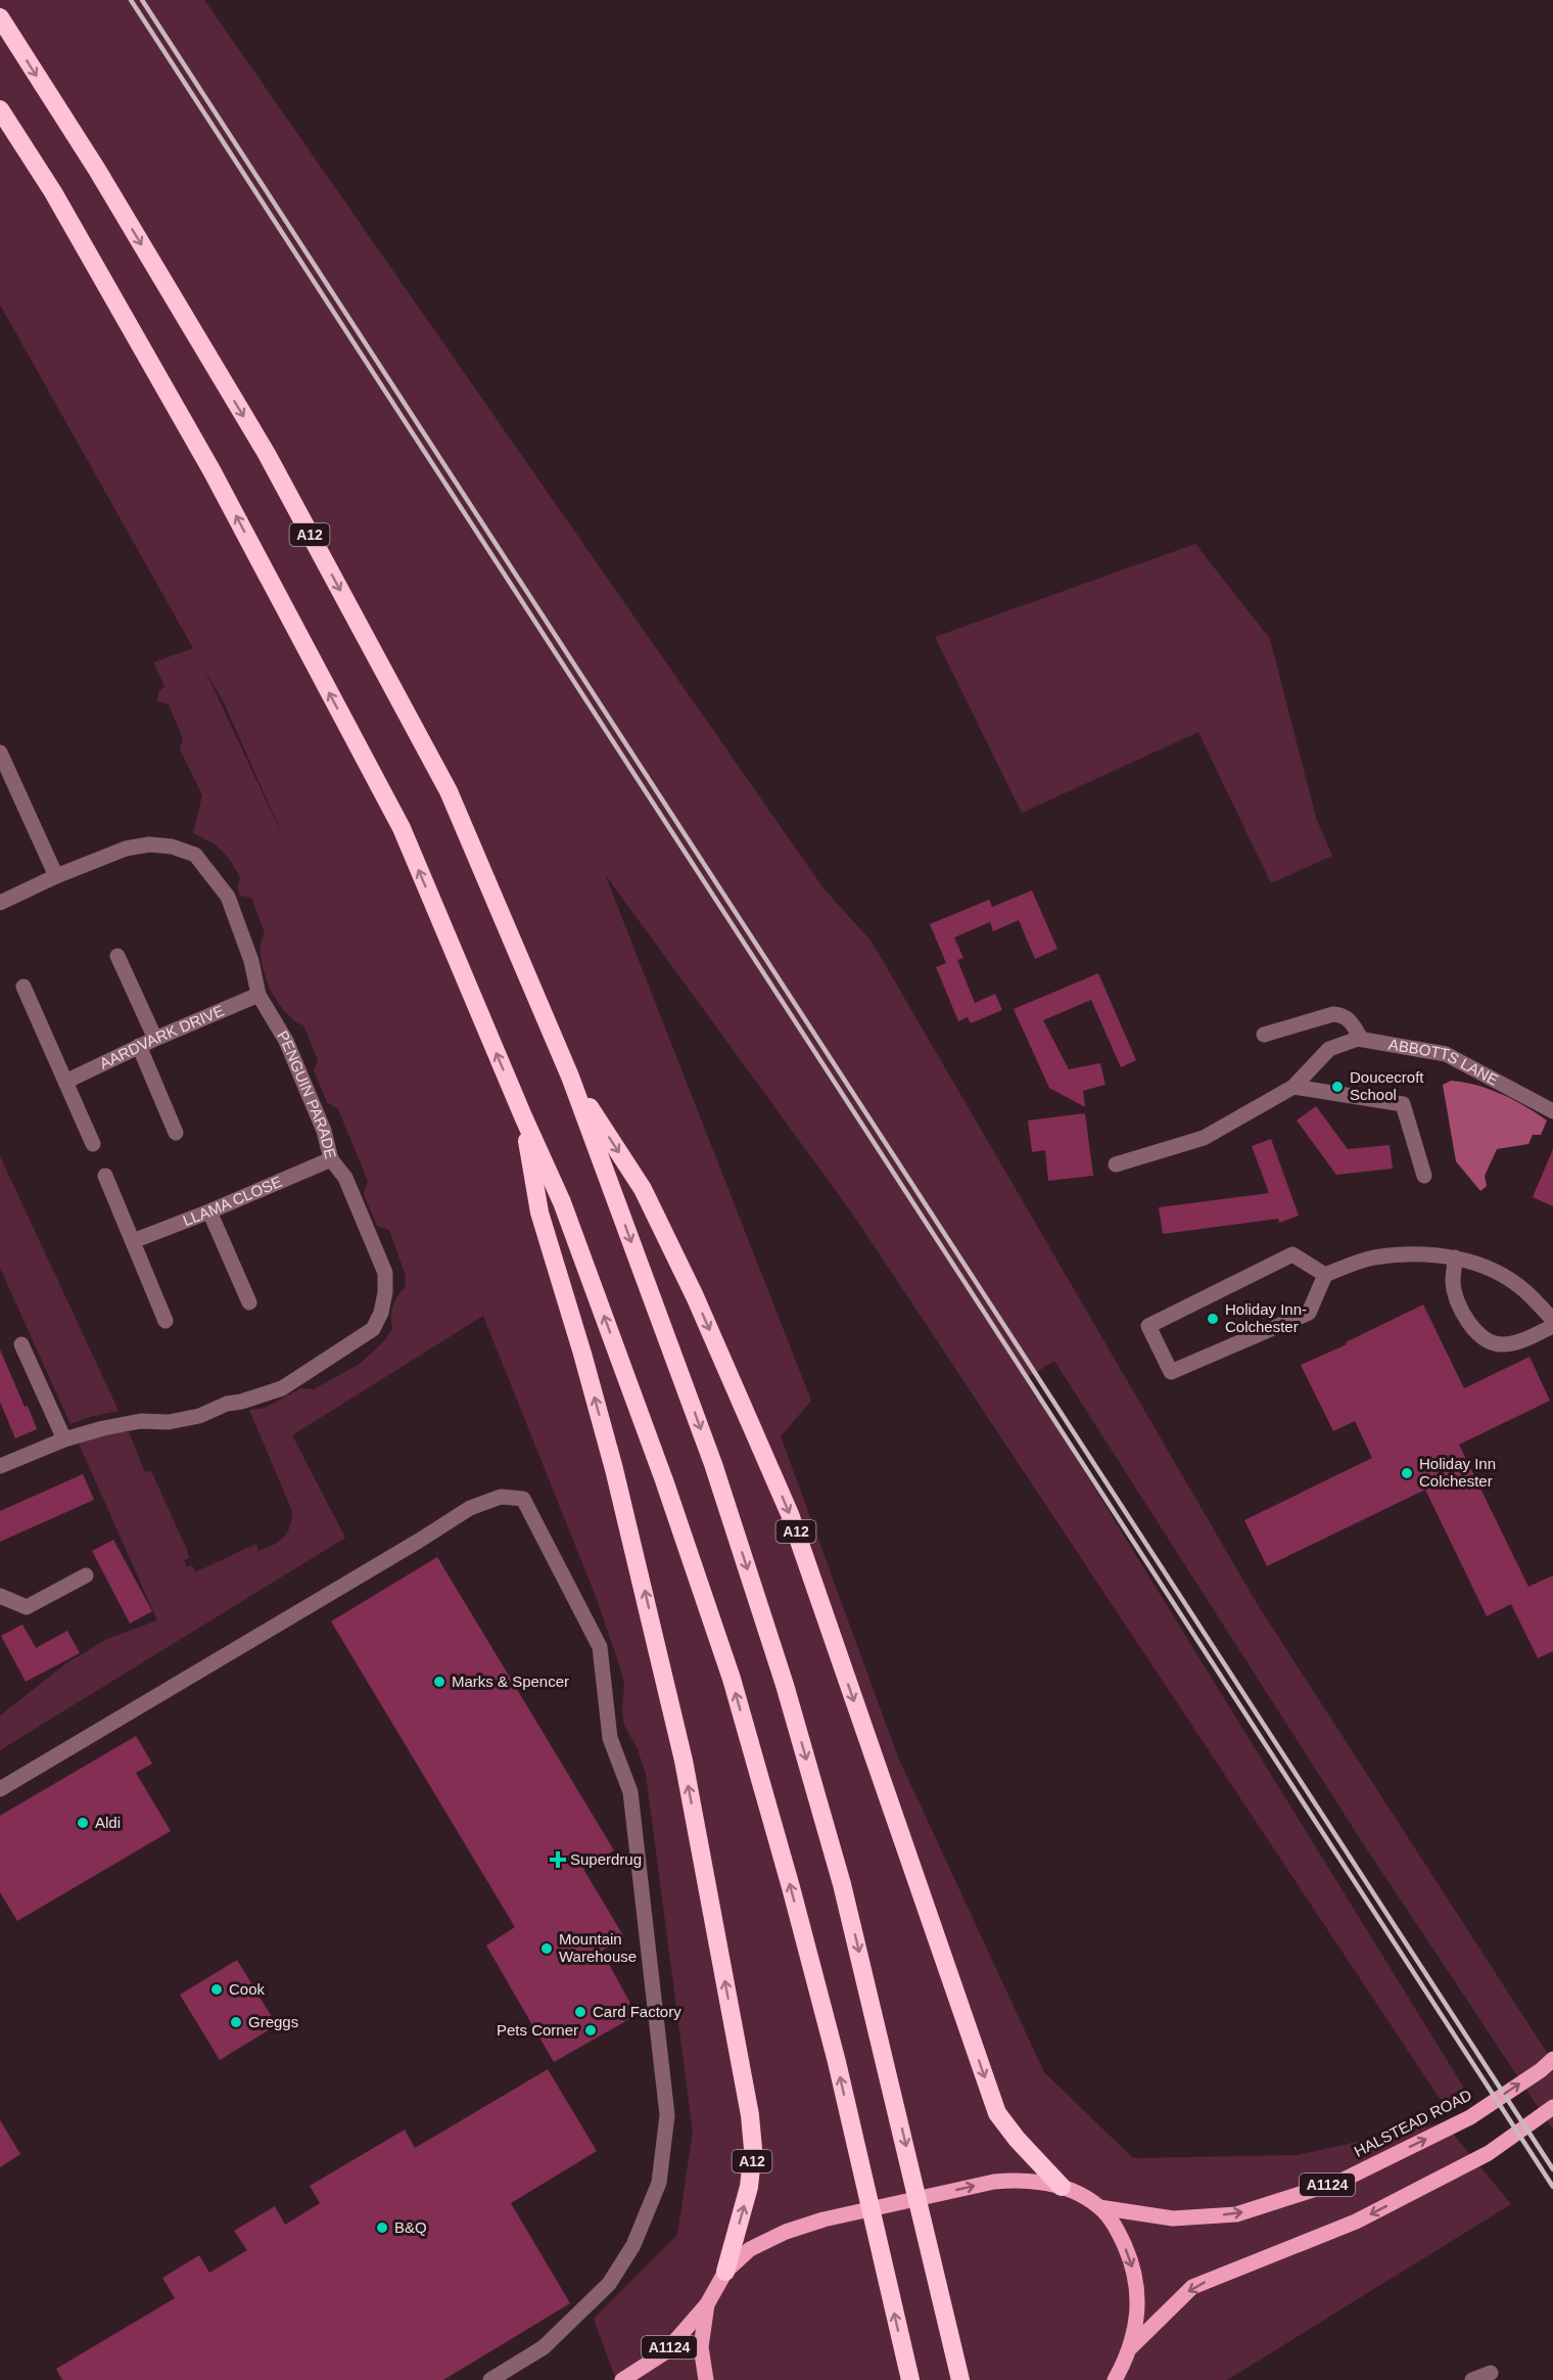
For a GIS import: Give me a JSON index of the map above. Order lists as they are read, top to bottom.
{
  "streets": {
    "highway": ["A12"],
    "main road": ["HALSTEAD ROAD", "A1124"],
    "street": [
      "AARDVARK DRIVE",
      "ABBOTTS LANE",
      "PENGUIN PARADE",
      "LLAMA CLOSE"
    ]
  },
  "crossings": [
    ["AARDVARK DRIVE", "PENGUIN PARADE"],
    ["PENGUIN PARADE", "LLAMA CLOSE"]
  ],
  "places": {
    "other": [
      "Doucecroft School",
      "Holiday Inn- Colchester",
      "Holiday Inn Colchester",
      "Marks & Spencer",
      "Aldi",
      "Mountain Warehouse",
      "Cook",
      "Card Factory",
      "Greggs",
      "Pets Corner",
      "B&Q"
    ],
    "health": ["Superdrug"]
  }
}
